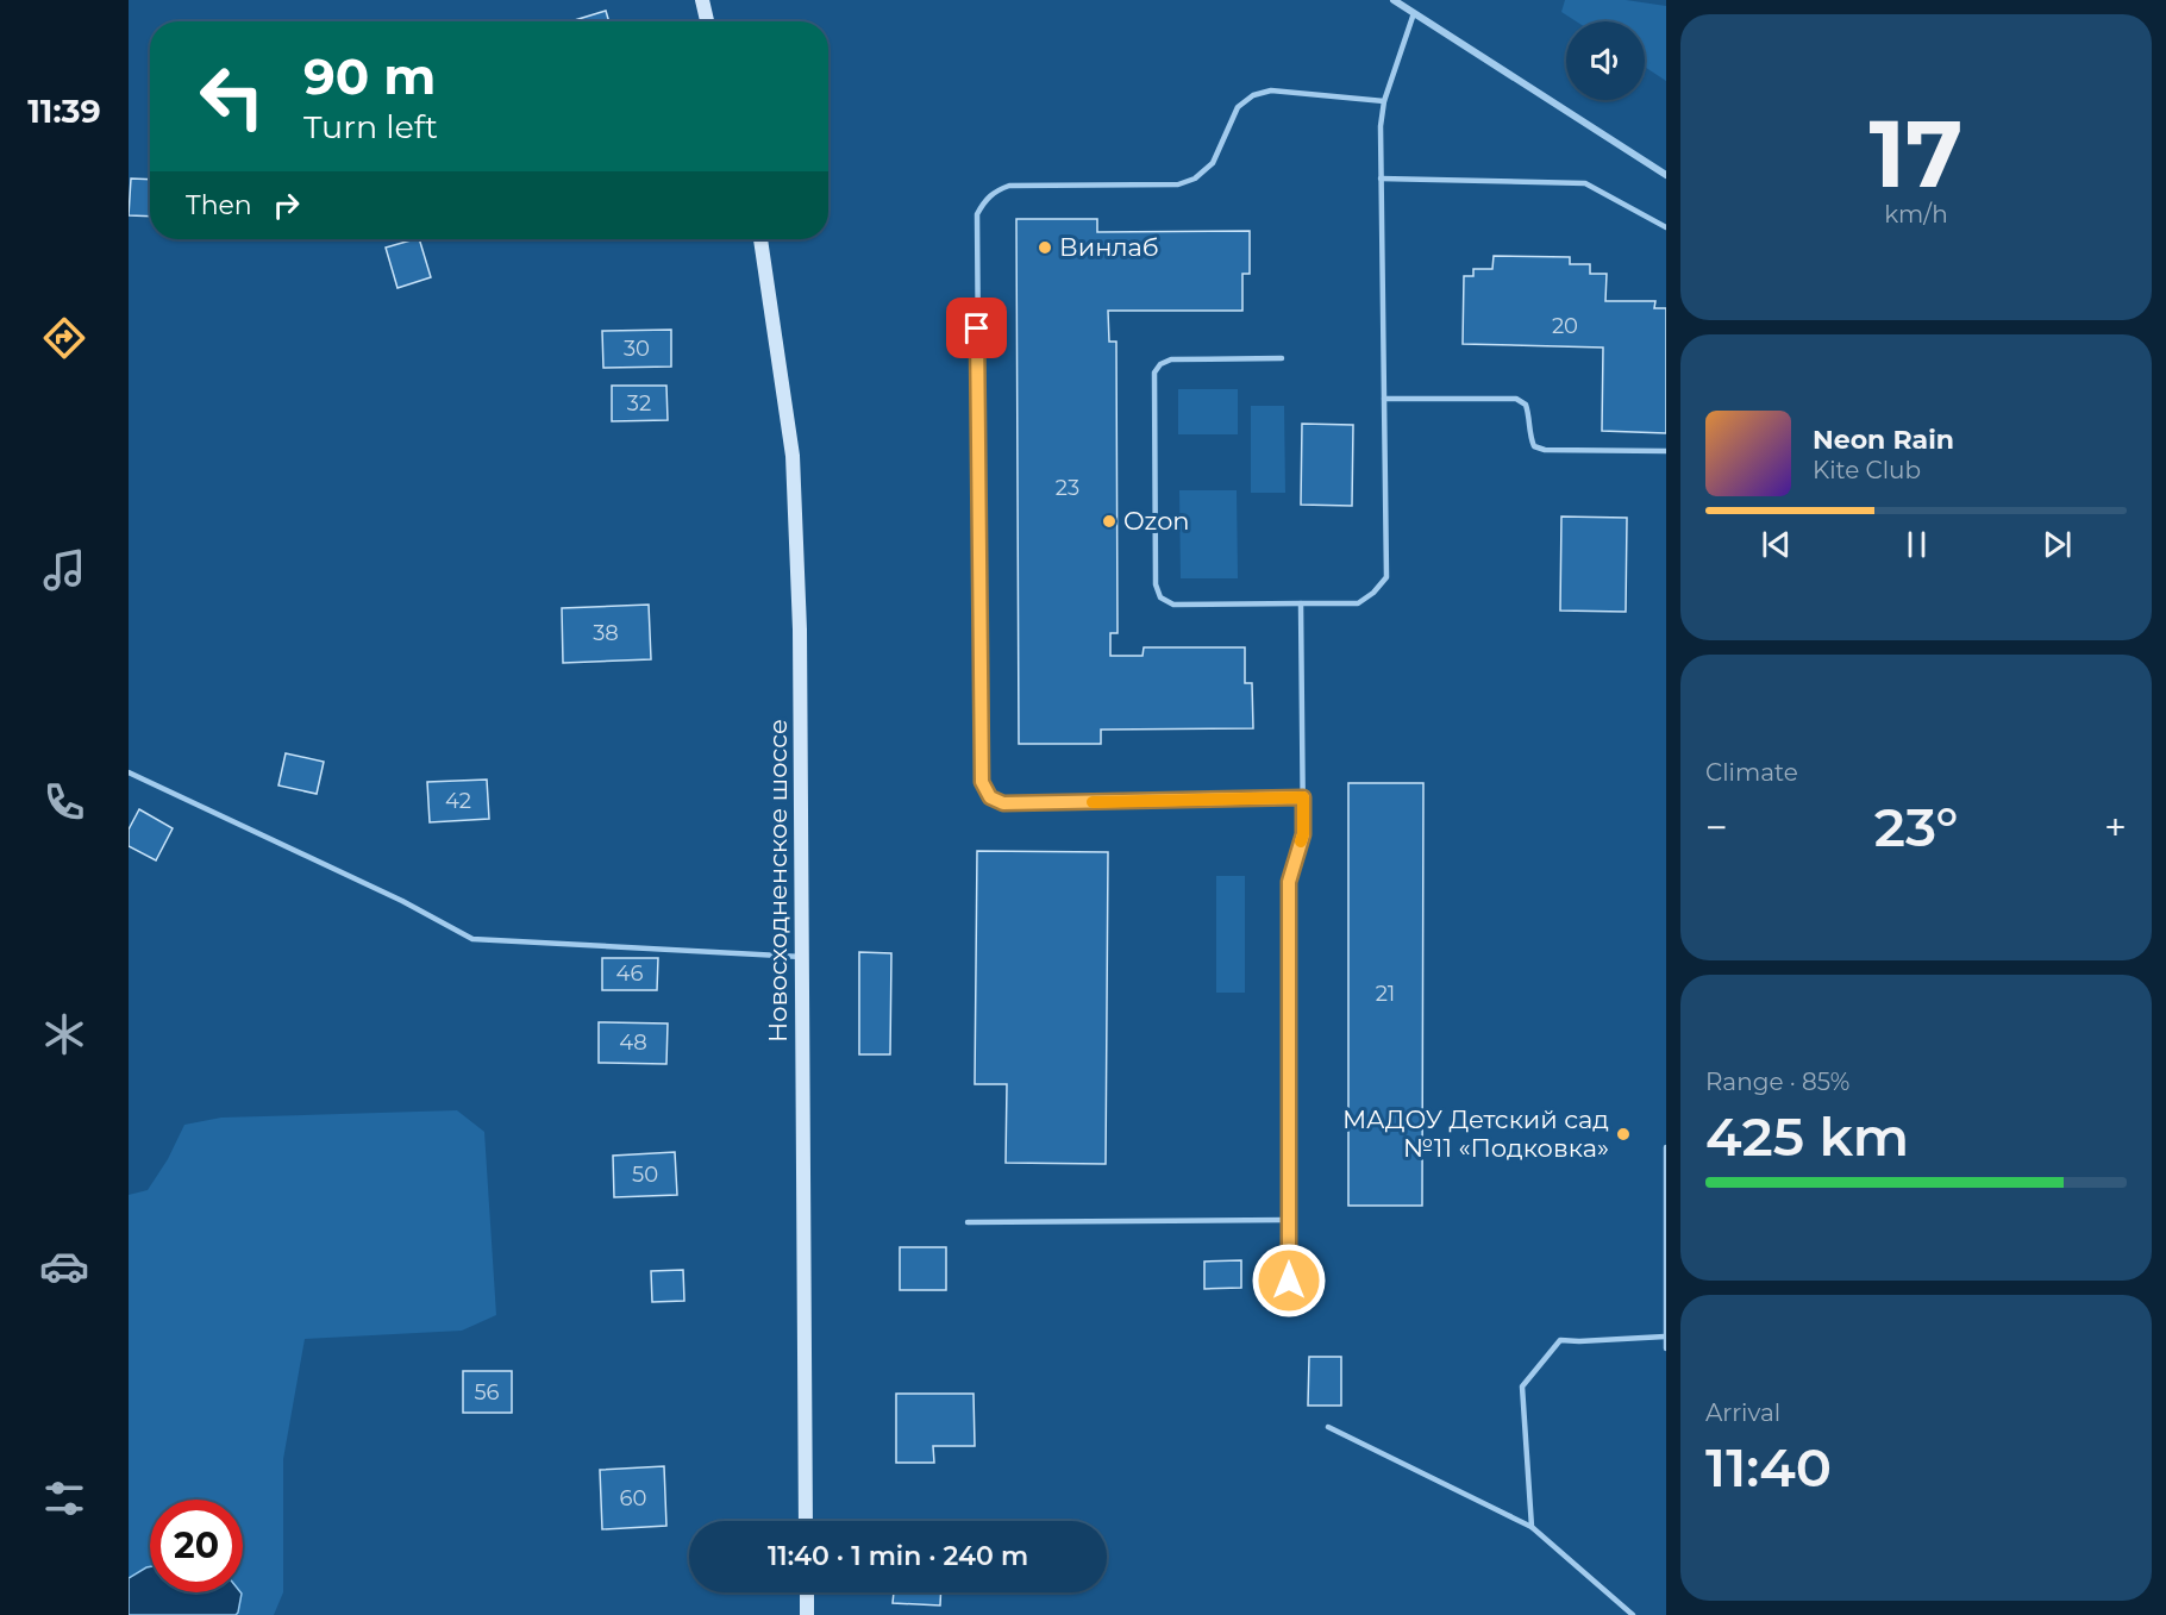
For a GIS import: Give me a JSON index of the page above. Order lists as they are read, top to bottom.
{
  "streets": {
    "main road": ["Новосходненское шоссе"]
  },
  "places": ["Винлаб", "Ozon", "МАДОУ Детский сад №11 «Подковка»"],
  "house_numbers": [
    "20",
    "30",
    "32",
    "23",
    "38",
    "42",
    "46",
    "21",
    "48",
    "50",
    "56",
    "60"
  ],
  "page": {
    "tabs": "11:39",
    "tile": [
      ["17", "km/h"],
      "Climate",
      ["Range · 85%", "425 km"],
      ["Arrival", "11:40"]
    ],
    "turn": ["90 m", "Turn left"],
    "then": "Then",
    "song": ["Neon Rain", "Kite Club"],
    "heat": ["−", "23°", "+"],
    "limit": "20",
    "trip": "11:40 · 1 min · 240 m"
  }
}
